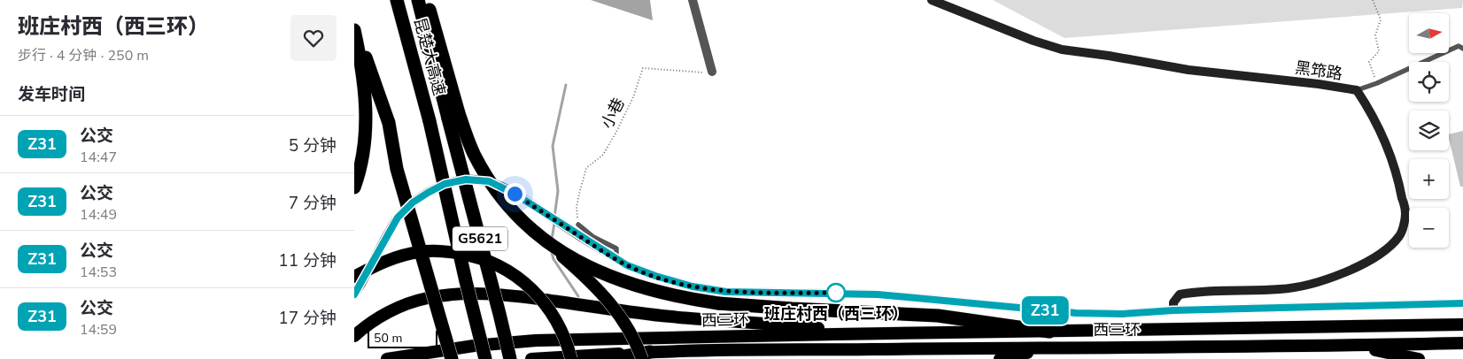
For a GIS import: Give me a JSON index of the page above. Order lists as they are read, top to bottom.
{
  "streets": {
    "highway": ["昆楚大高速", "G5621", "西三环"],
    "main road": ["黑筇路"],
    "path": ["小巷"]
  },
  "places": ["班庄村西（西三环）"],
  "lines": ["bus line Z31"],
  "scale_bar": "50 m",
  "north": "right",
  "page": {
    "heading": [
      ["班庄村西（西三环）", "步行 · 4 分钟 · 250 m"],
      "发车时间"
    ],
    "on_map": "Z31",
    "map_buttons": ["+", "−"],
    "list": [
      {
        "mark": "Z31",
        "name": "公交",
        "note": "14:47",
        "value": "5 分钟"
      },
      {
        "mark": "Z31",
        "name": "公交",
        "note": "14:49",
        "value": "7 分钟"
      },
      {
        "mark": "Z31",
        "name": "公交",
        "note": "14:53",
        "value": "11 分钟"
      },
      {
        "mark": "Z31",
        "name": "公交",
        "note": "14:59",
        "value": "17 分钟"
      }
    ],
    "scale": "50 m"
  }
}
